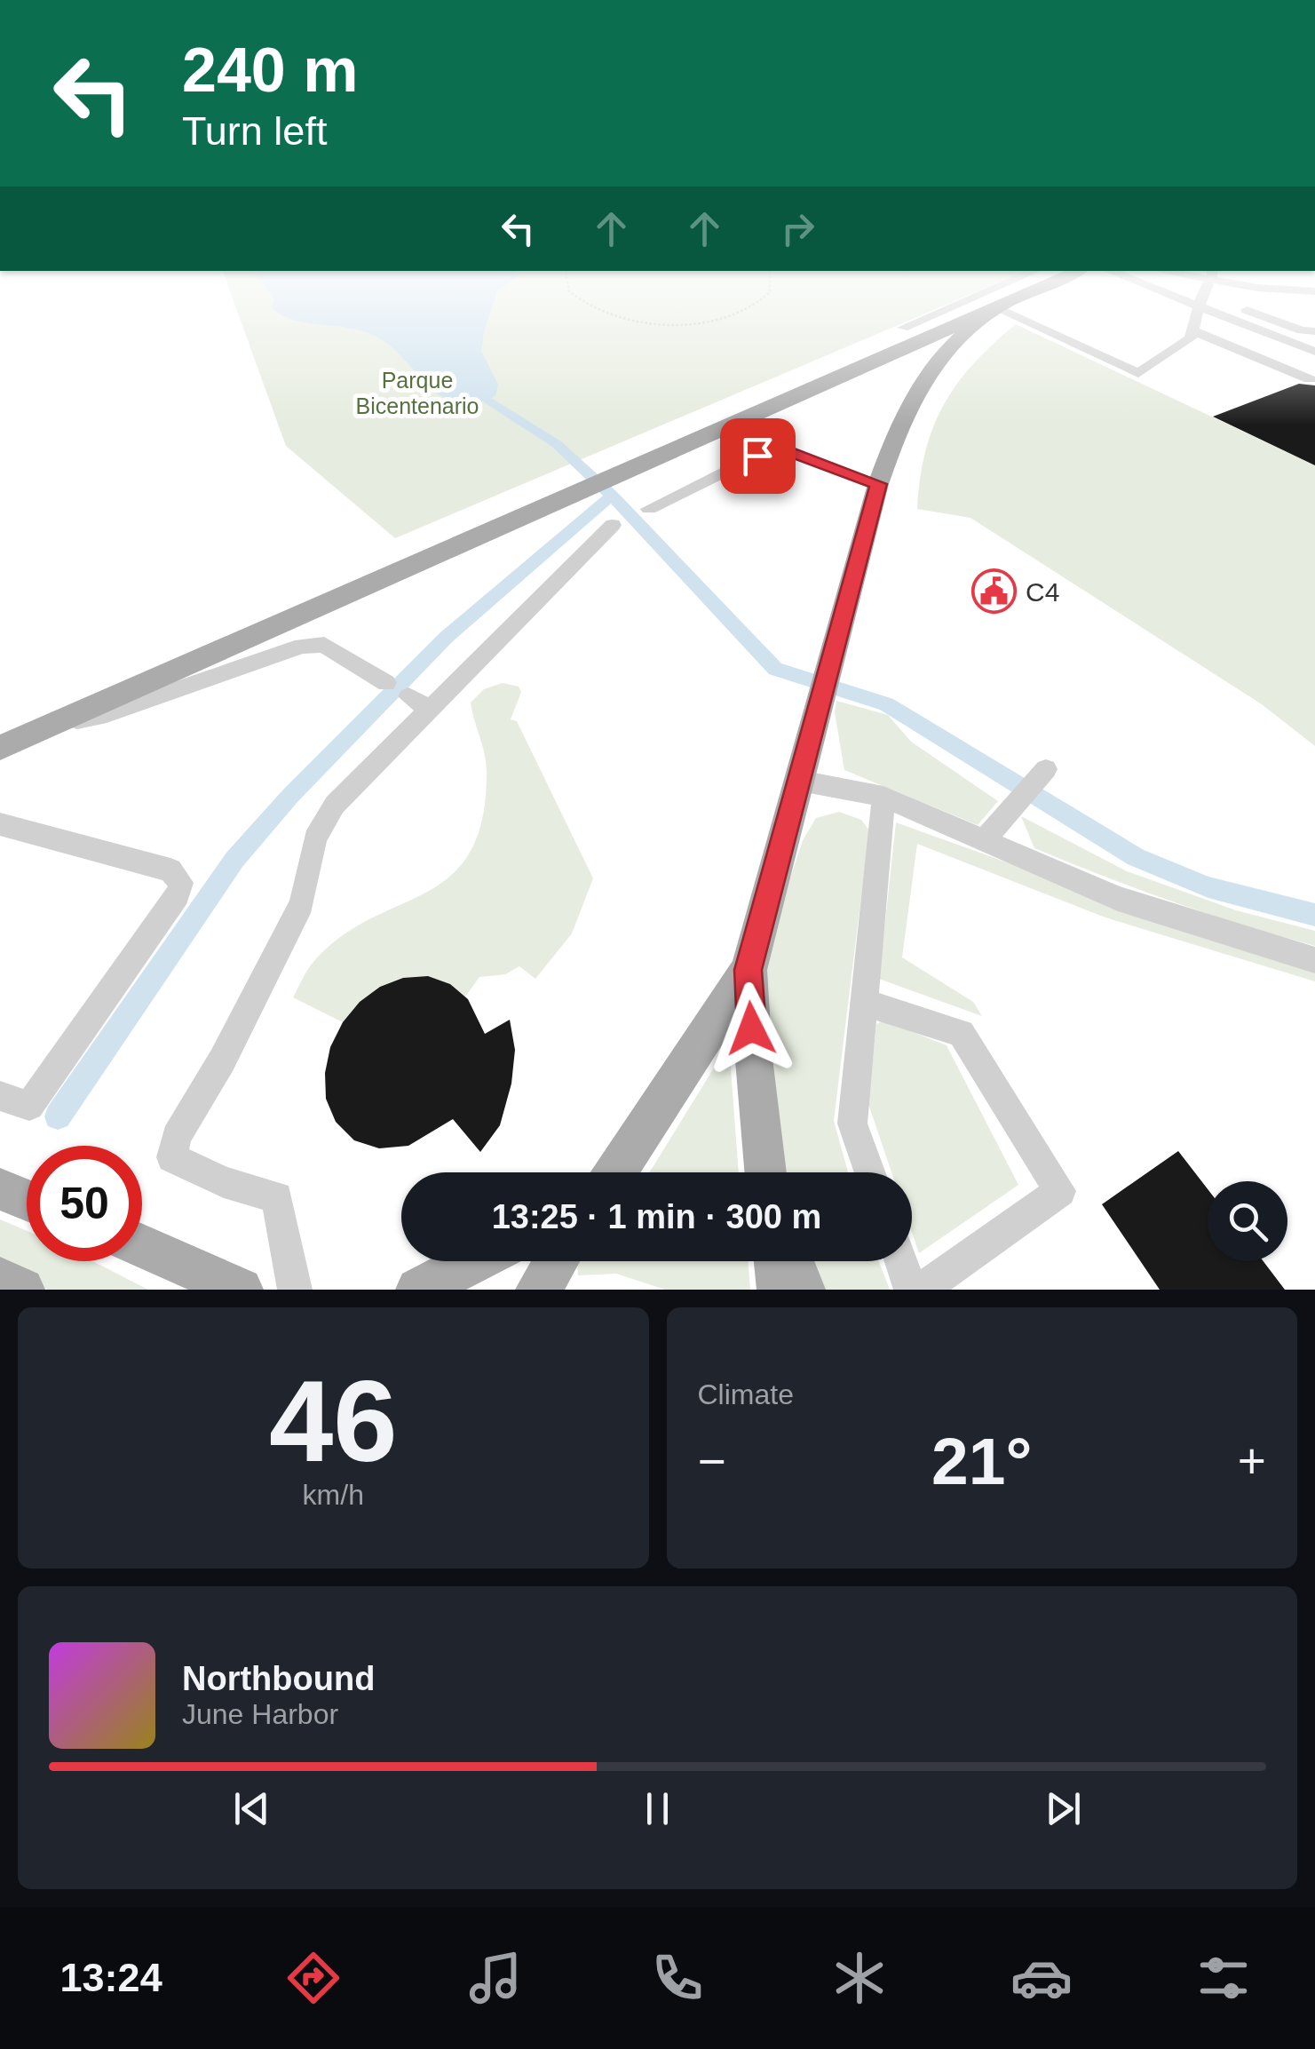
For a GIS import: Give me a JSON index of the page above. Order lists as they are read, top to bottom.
{
  "parks": ["Parque Bicentenario"],
  "places": {
    "public building": ["C4"]
  },
  "page": {
    "turn": ["240 m", "Turn left"],
    "limit": "50",
    "trip": "13:25 · 1 min · 300 m",
    "tile": [
      ["46", "km/h"],
      "Climate"
    ],
    "heat": ["−", "21°", "+"],
    "song": ["Northbound", "June Harbor"],
    "tabs": "13:24"
  }
}
